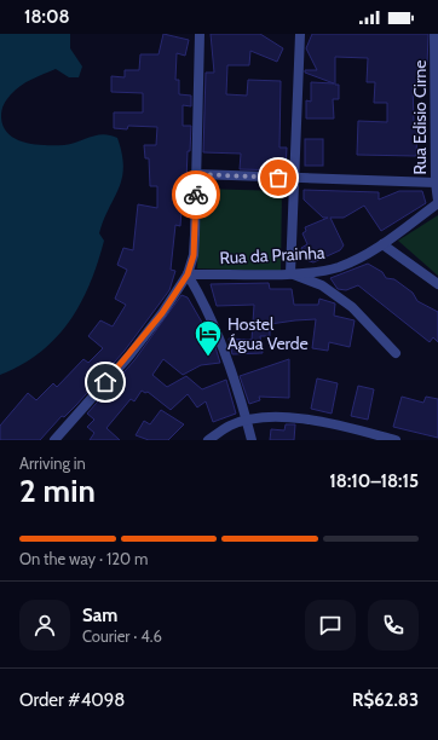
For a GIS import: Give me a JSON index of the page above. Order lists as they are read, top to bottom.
{
  "streets": {
    "street": ["Rua Edisio Cirne", "Rua da Prainha"]
  },
  "crossings": [
    ["Rua Edisio Cirne", "Rua da Prainha"]
  ],
  "places": {
    "hotel": ["Hostel Água Verde"]
  },
  "page": {
    "status": "18:08",
    "heading": ["2 min", "Arriving in", "18:10–18:15"],
    "panel": [
      "Sam",
      "Courier · 4.6",
      "Order #4098",
      "R$62.83"
    ],
    "bar": "On the way · 120 m"
  }
}
